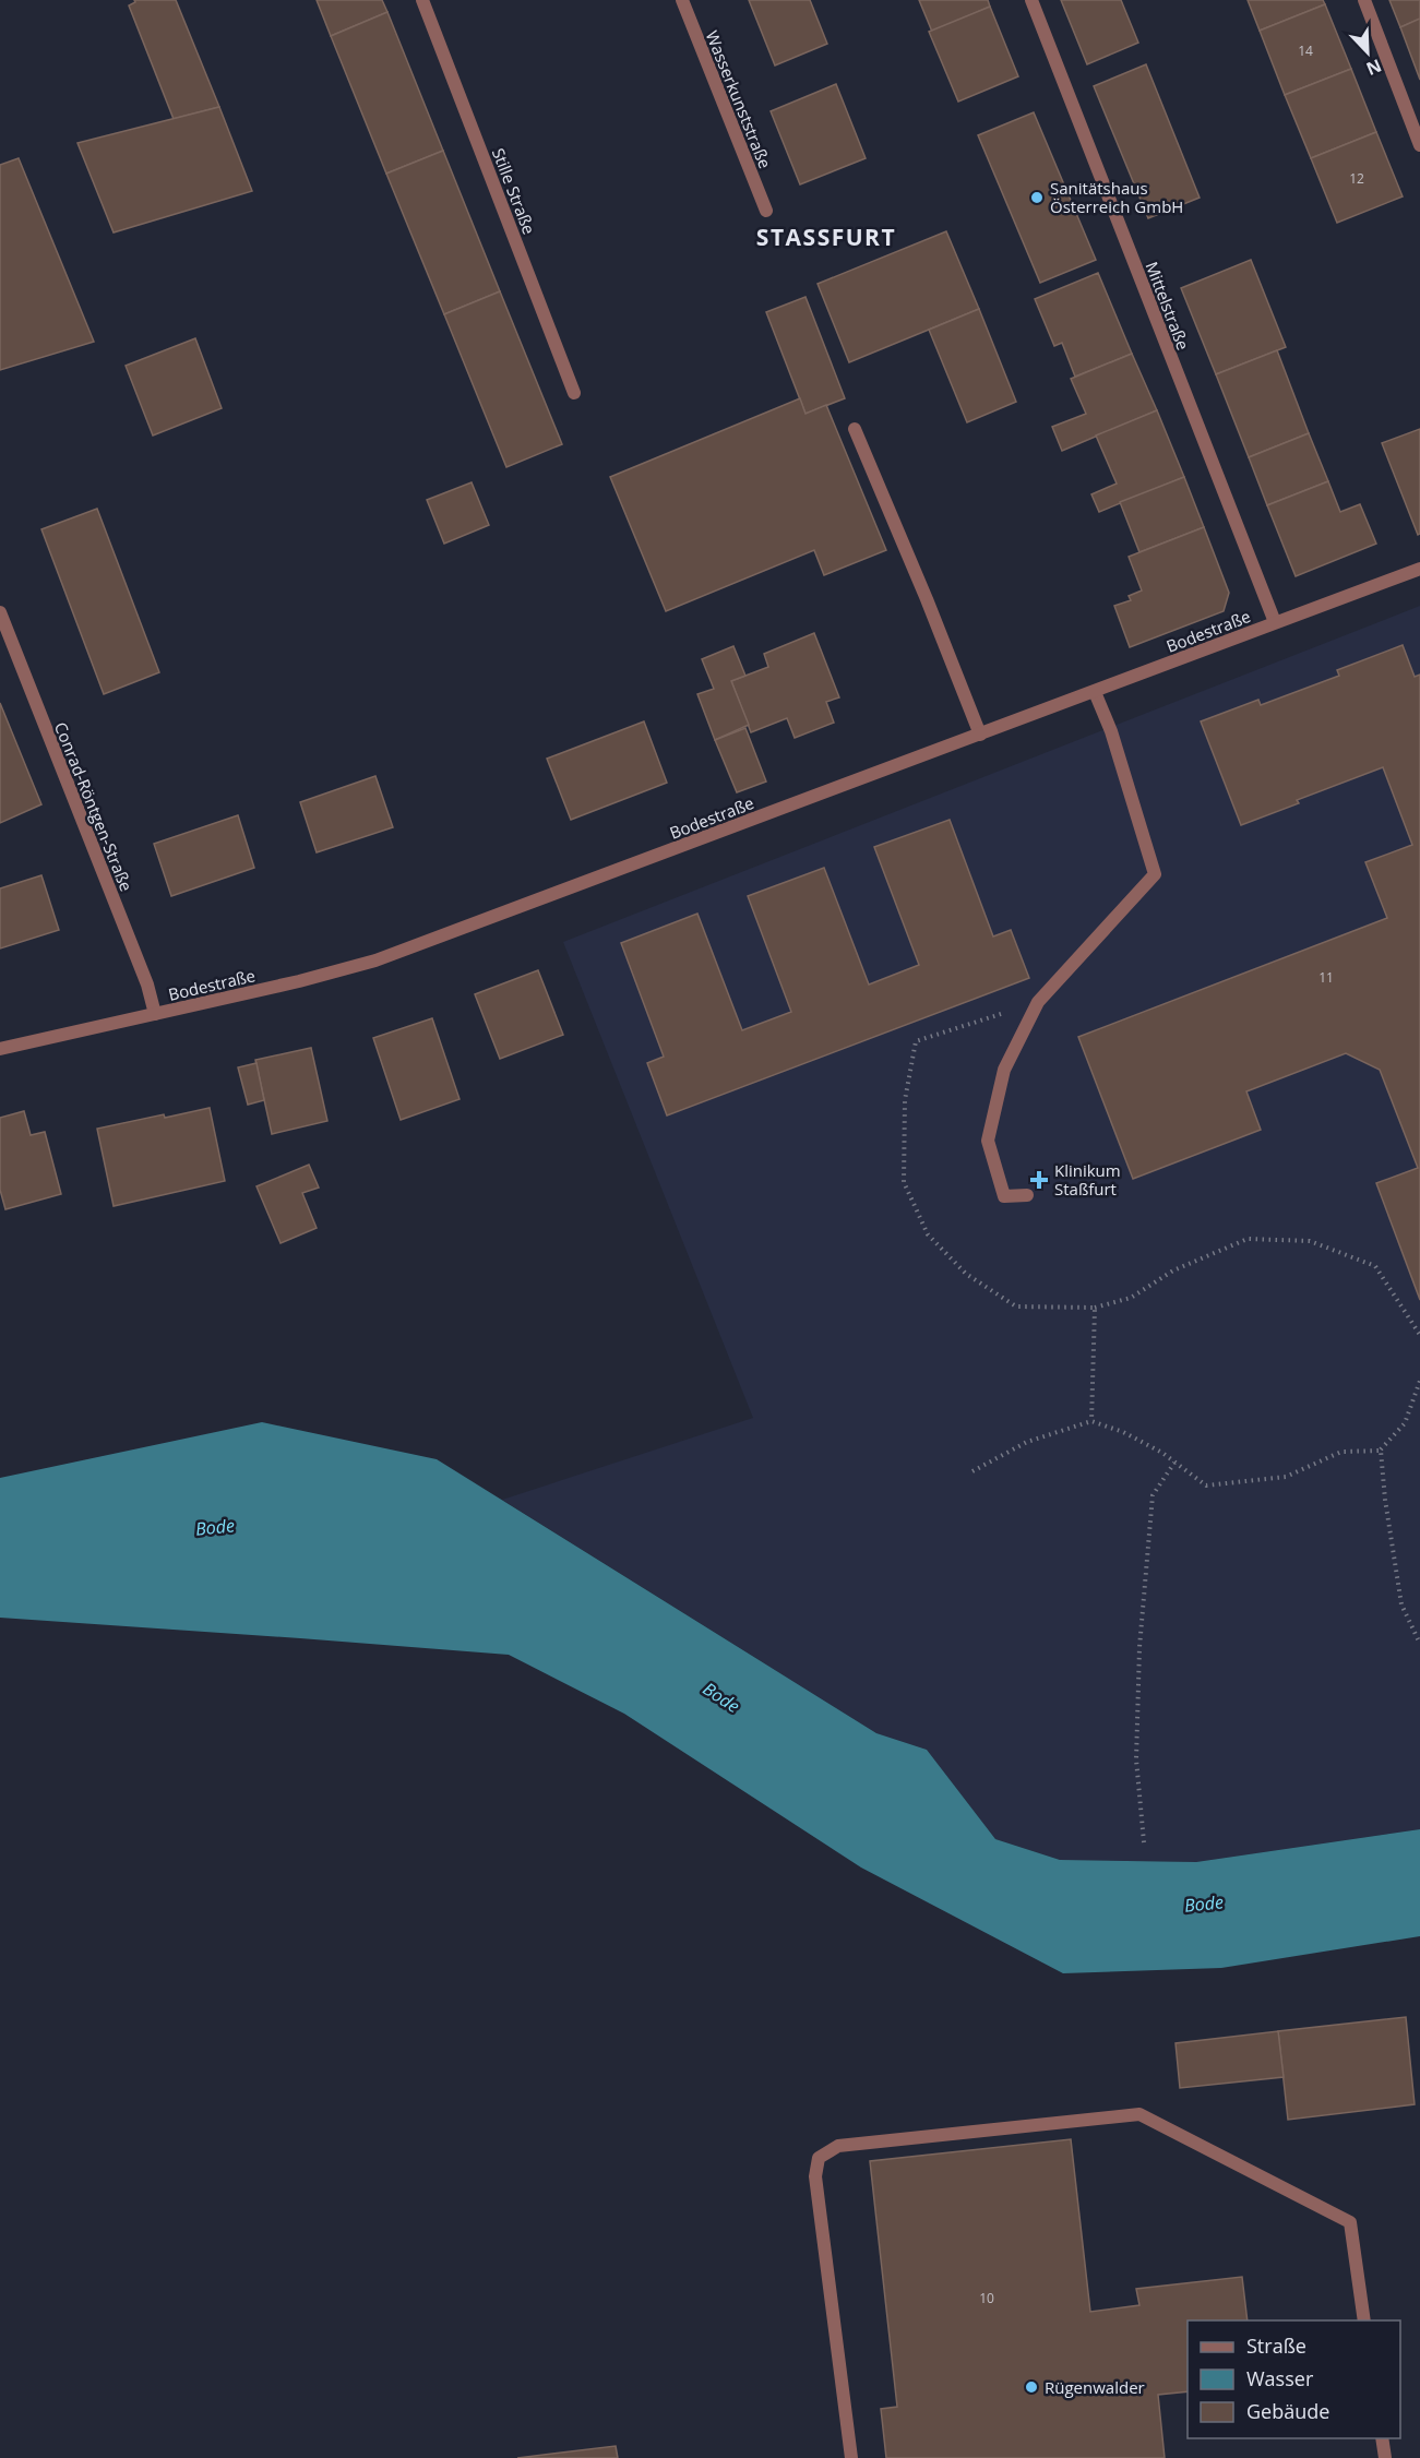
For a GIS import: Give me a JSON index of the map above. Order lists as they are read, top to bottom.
{
  "streets": {
    "street": [
      "Wasserkunststraße",
      "Stille Straße",
      "Mittelstraße",
      "Bodestraße",
      "Conrad-Röntgen-Straße"
    ]
  },
  "crossings": [
    ["Mittelstraße", "Bodestraße"],
    ["Bodestraße", "Conrad-Röntgen-Straße"]
  ],
  "districts": ["STASSFURT"],
  "water": ["Bode"],
  "places": {
    "other": ["Sanitätshaus Österreich GmbH", "Rügenwalder"],
    "health": ["Klinikum Staßfurt"]
  },
  "house_numbers": [
    "14",
    "12",
    "11",
    "10"
  ],
  "legend": ["Straße", "Wasser", "Gebäude"],
  "north": "bottom right"
}
